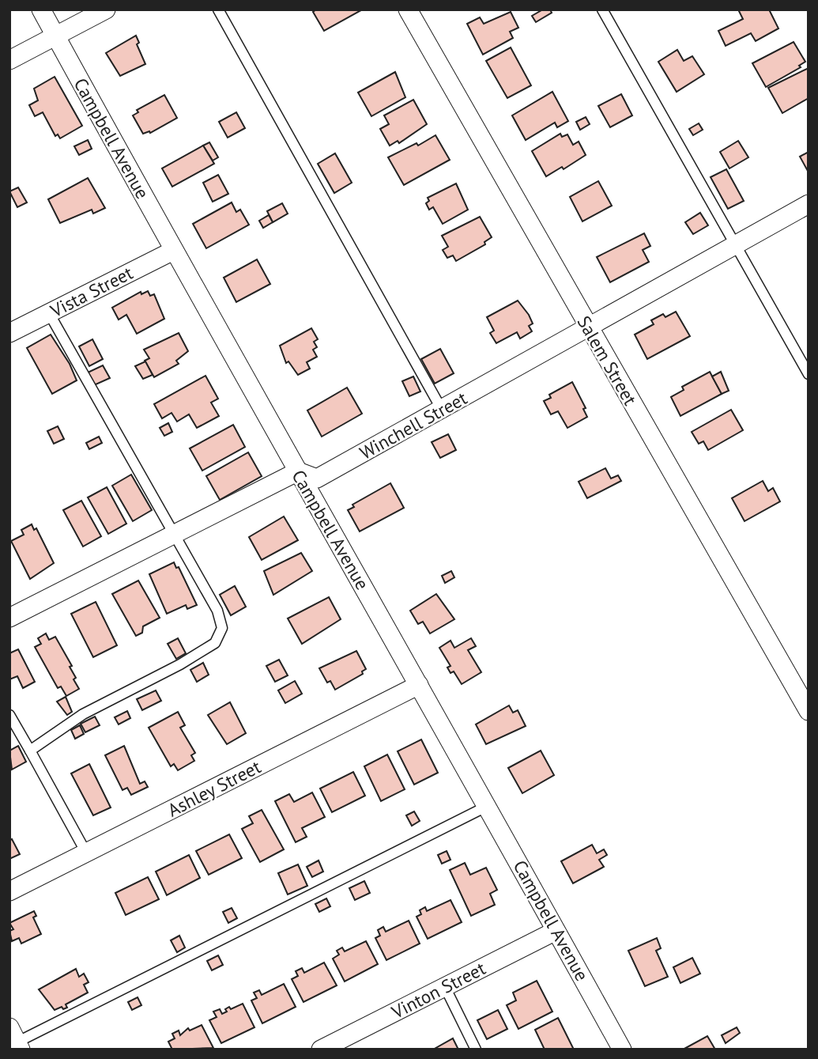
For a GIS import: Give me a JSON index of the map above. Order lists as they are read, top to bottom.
{
  "streets": {
    "street": [
      "Campbell Avenue",
      "Vista Street",
      "Salem Street",
      "Winchell Street",
      "Ashley Street",
      "Vinton Street"
    ]
  },
  "crossings": [
    ["Campbell Avenue", "Vista Street"],
    ["Campbell Avenue", "Winchell Street"],
    ["Campbell Avenue", "Ashley Street"],
    ["Campbell Avenue", "Vinton Street"],
    ["Salem Street", "Winchell Street"]
  ]
}
